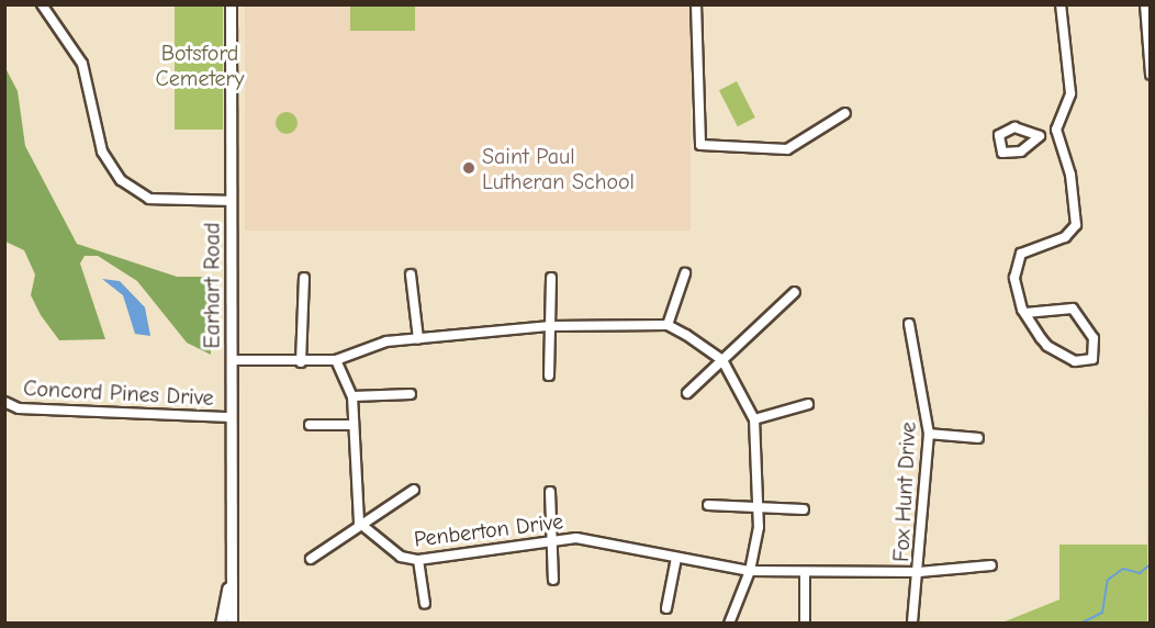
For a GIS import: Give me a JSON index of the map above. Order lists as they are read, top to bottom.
{
  "streets": {
    "street": [
      "Earhart Road",
      "Concord Pines Drive",
      "Fox Hunt Drive",
      "Penberton Drive"
    ]
  },
  "crossings": [
    ["Earhart Road", "Concord Pines Drive"],
    ["Fox Hunt Drive", "Penberton Drive"]
  ],
  "parks": ["Botsford Cemetery"],
  "places": ["Saint Paul Lutheran School"]
}
